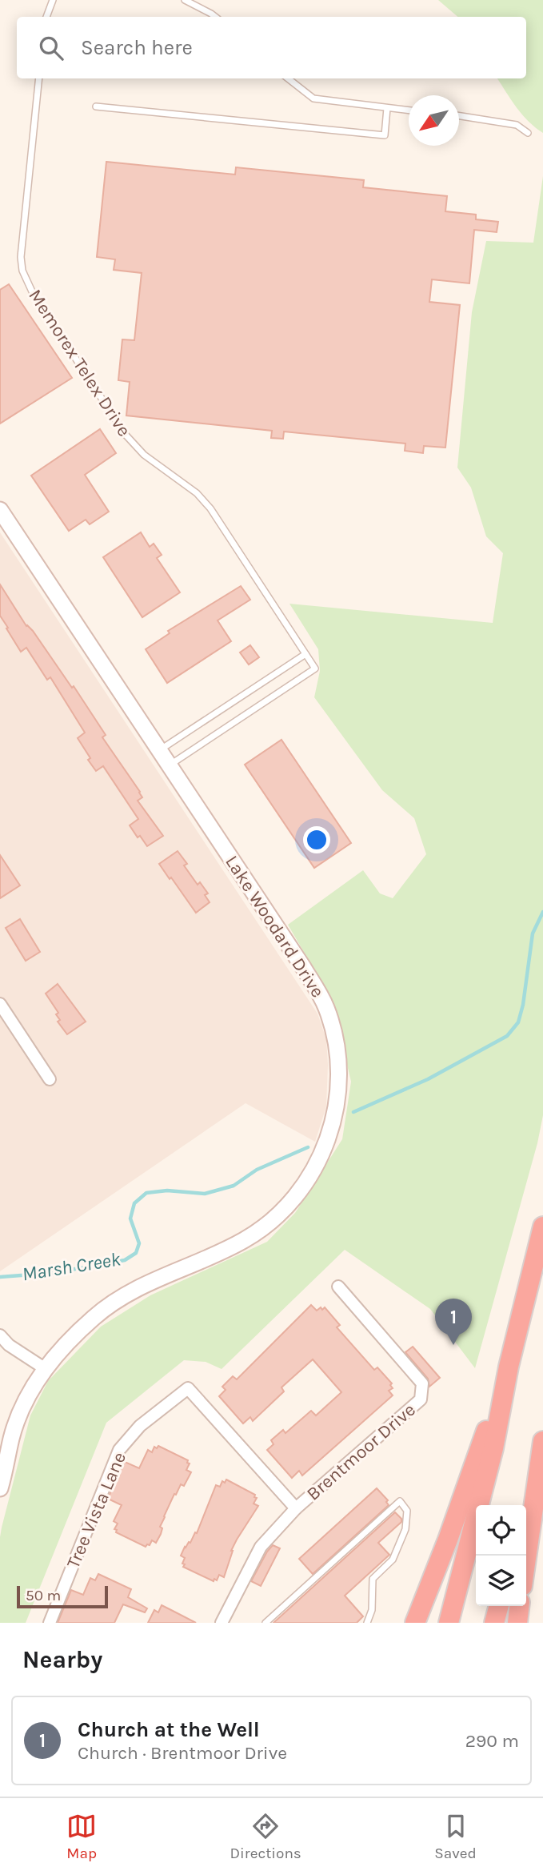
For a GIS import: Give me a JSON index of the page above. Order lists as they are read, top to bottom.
{
  "streets": {
    "street": ["Lake Woodard Drive", "Brentmoor Drive", "Tree Vista Lane"],
    "lane": ["Memorex Telex Drive"]
  },
  "crossings": [
    ["Brentmoor Drive", "Tree Vista Lane"]
  ],
  "water": ["Marsh Creek"],
  "scale_bar": "50 m",
  "north": "bottom left",
  "page": {
    "search": "Search here",
    "pins": "1",
    "scale": "50 m",
    "heading": "Nearby",
    "list": [
      {
        "mark": "1",
        "name": "Church at the Well",
        "note": "Church · Brentmoor Drive",
        "value": "290 m"
      }
    ],
    "nav": ["Map", "Directions", "Saved"]
  }
}
